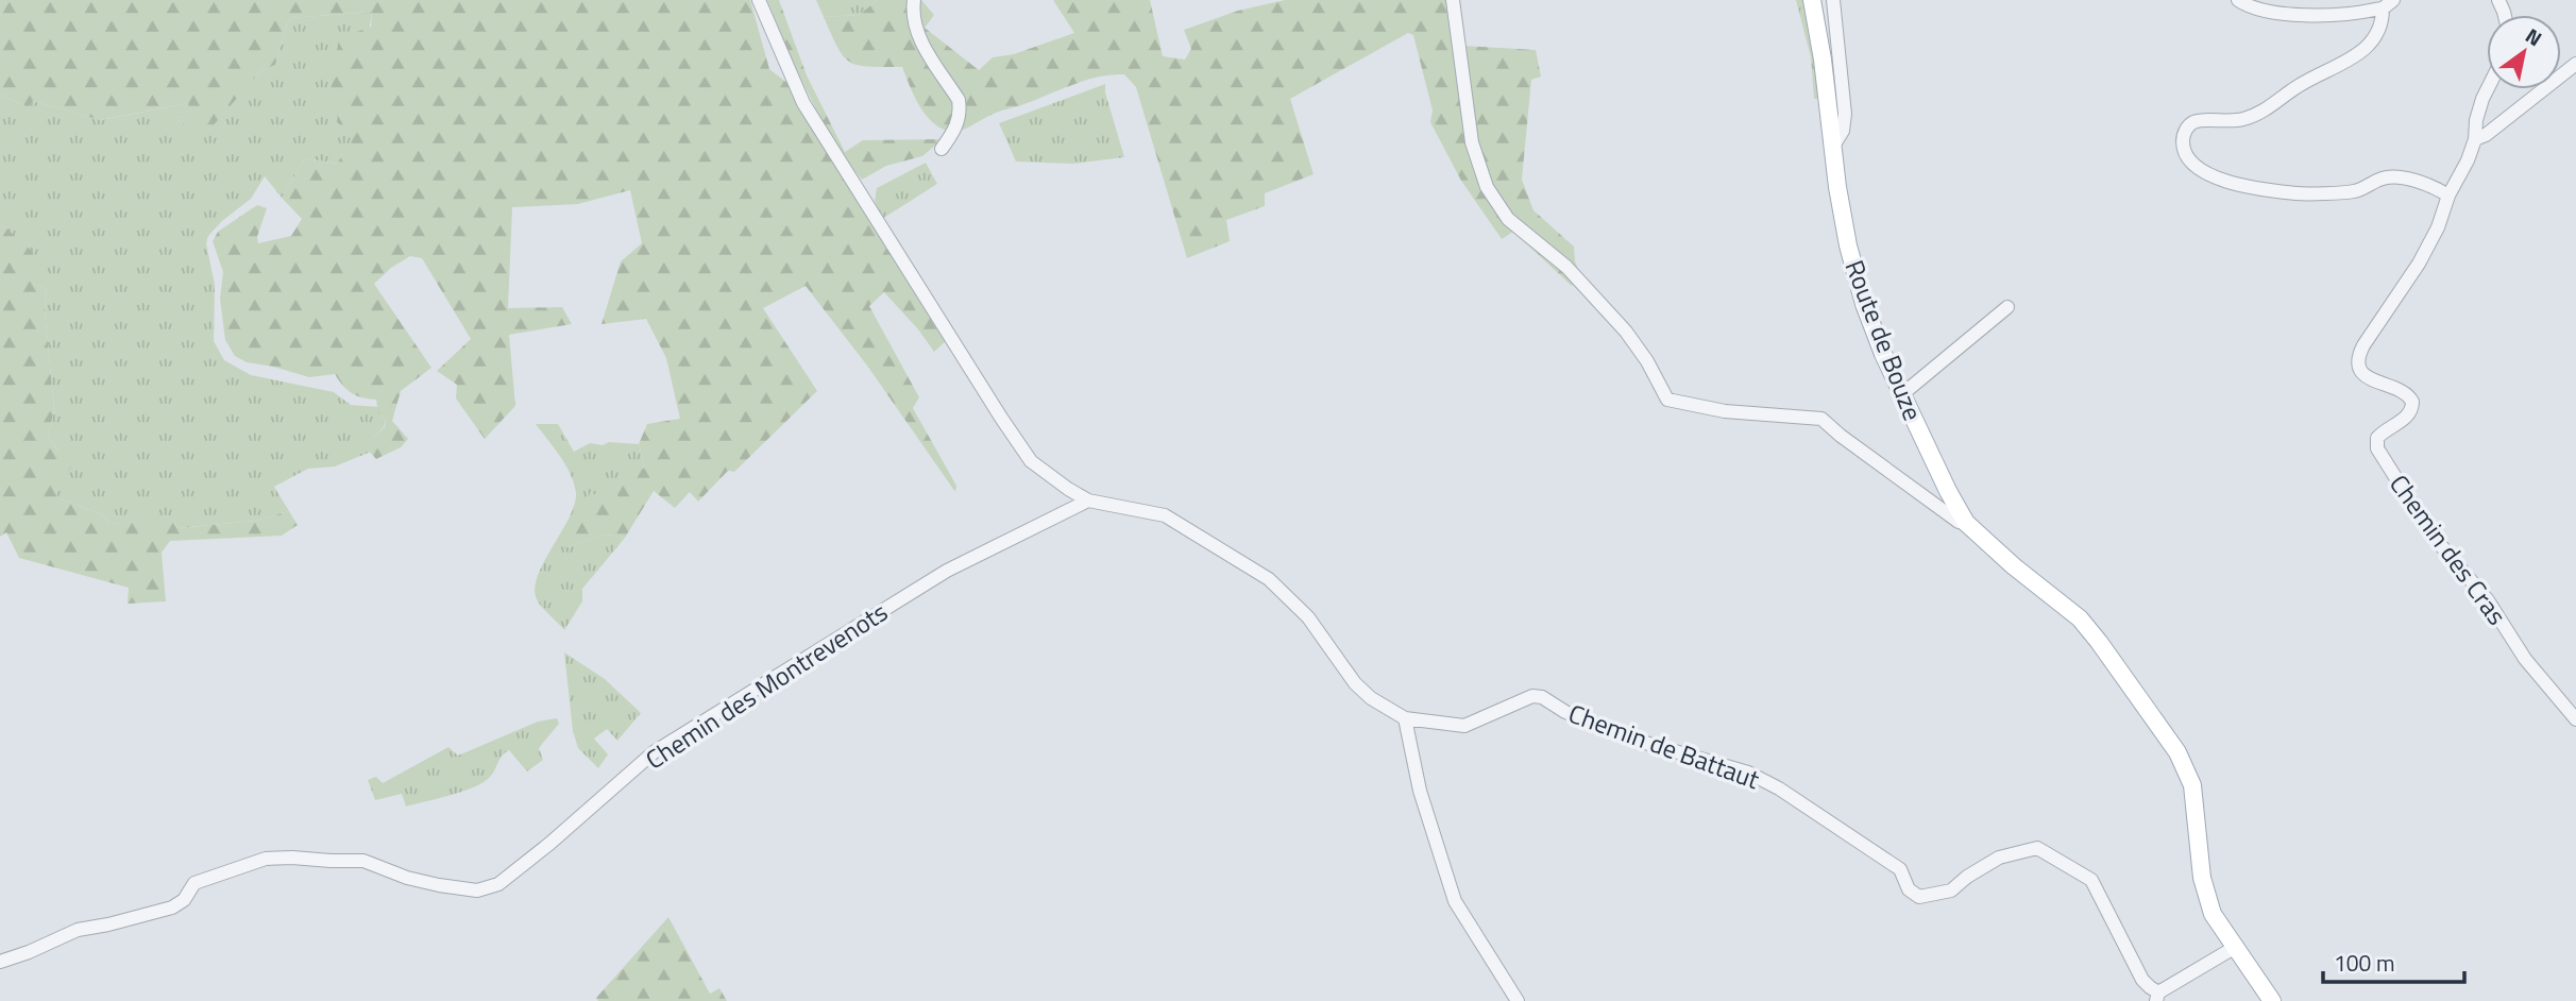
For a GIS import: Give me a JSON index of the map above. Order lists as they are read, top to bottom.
{
  "streets": {
    "main road": ["Route de Bouze"],
    "street": ["Chemin des Cras", "Chemin des Montrevenots", "Chemin de Battaut"]
  },
  "crossings": [
    ["Chemin des Montrevenots", "Chemin de Battaut"]
  ],
  "scale_bar": "100 m",
  "north": "top right"
}
